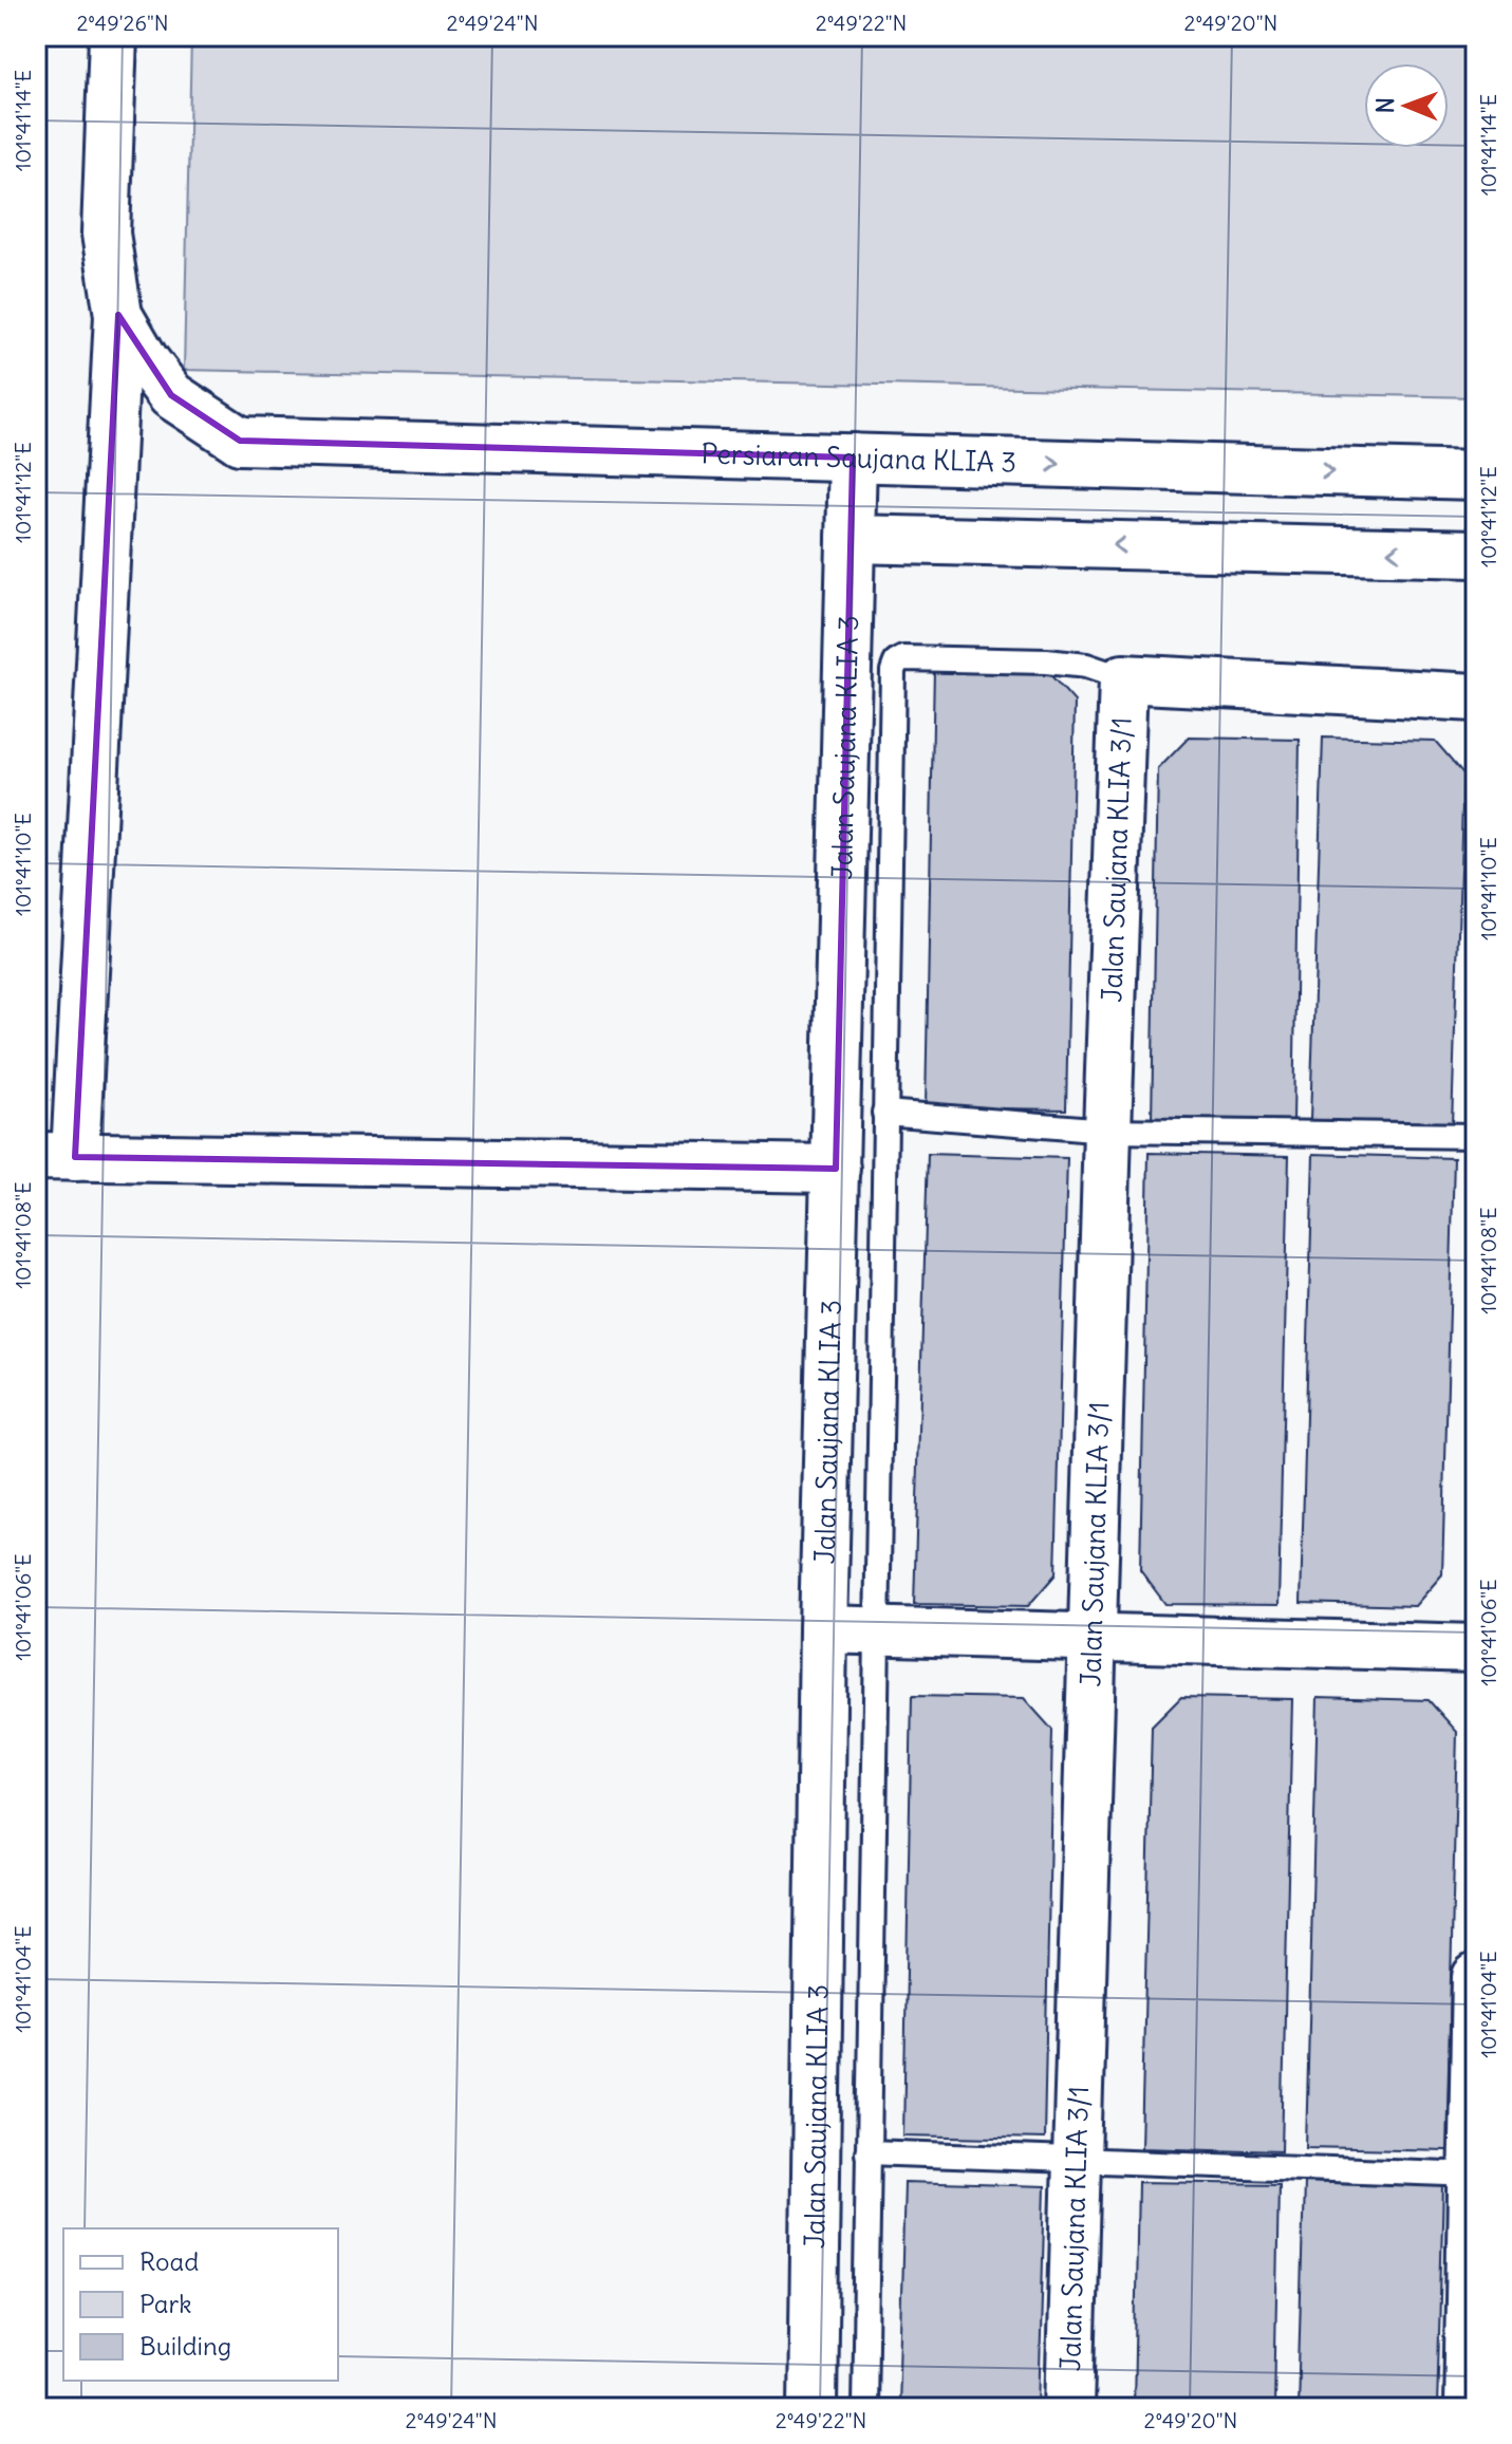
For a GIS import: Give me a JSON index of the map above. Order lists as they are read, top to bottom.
{
  "streets": {
    "street": ["Persiaran Saujana KLIA 3", "Jalan Saujana KLIA 3", "Jalan Saujana KLIA 3/1"]
  },
  "crossings": [
    ["Persiaran Saujana KLIA 3", "Jalan Saujana KLIA 3"]
  ],
  "legend": ["Road", "Park", "Building"],
  "north": "left",
  "coordinates": [
    "2°49'26\"N",
    "2°49'24\"N",
    "2°49'22\"N",
    "2°49'20\"N",
    "101°41'14\"E",
    "101°41'12\"E",
    "101°41'10\"E",
    "101°41'08\"E",
    "101°41'06\"E",
    "101°41'04\"E"
  ]
}
